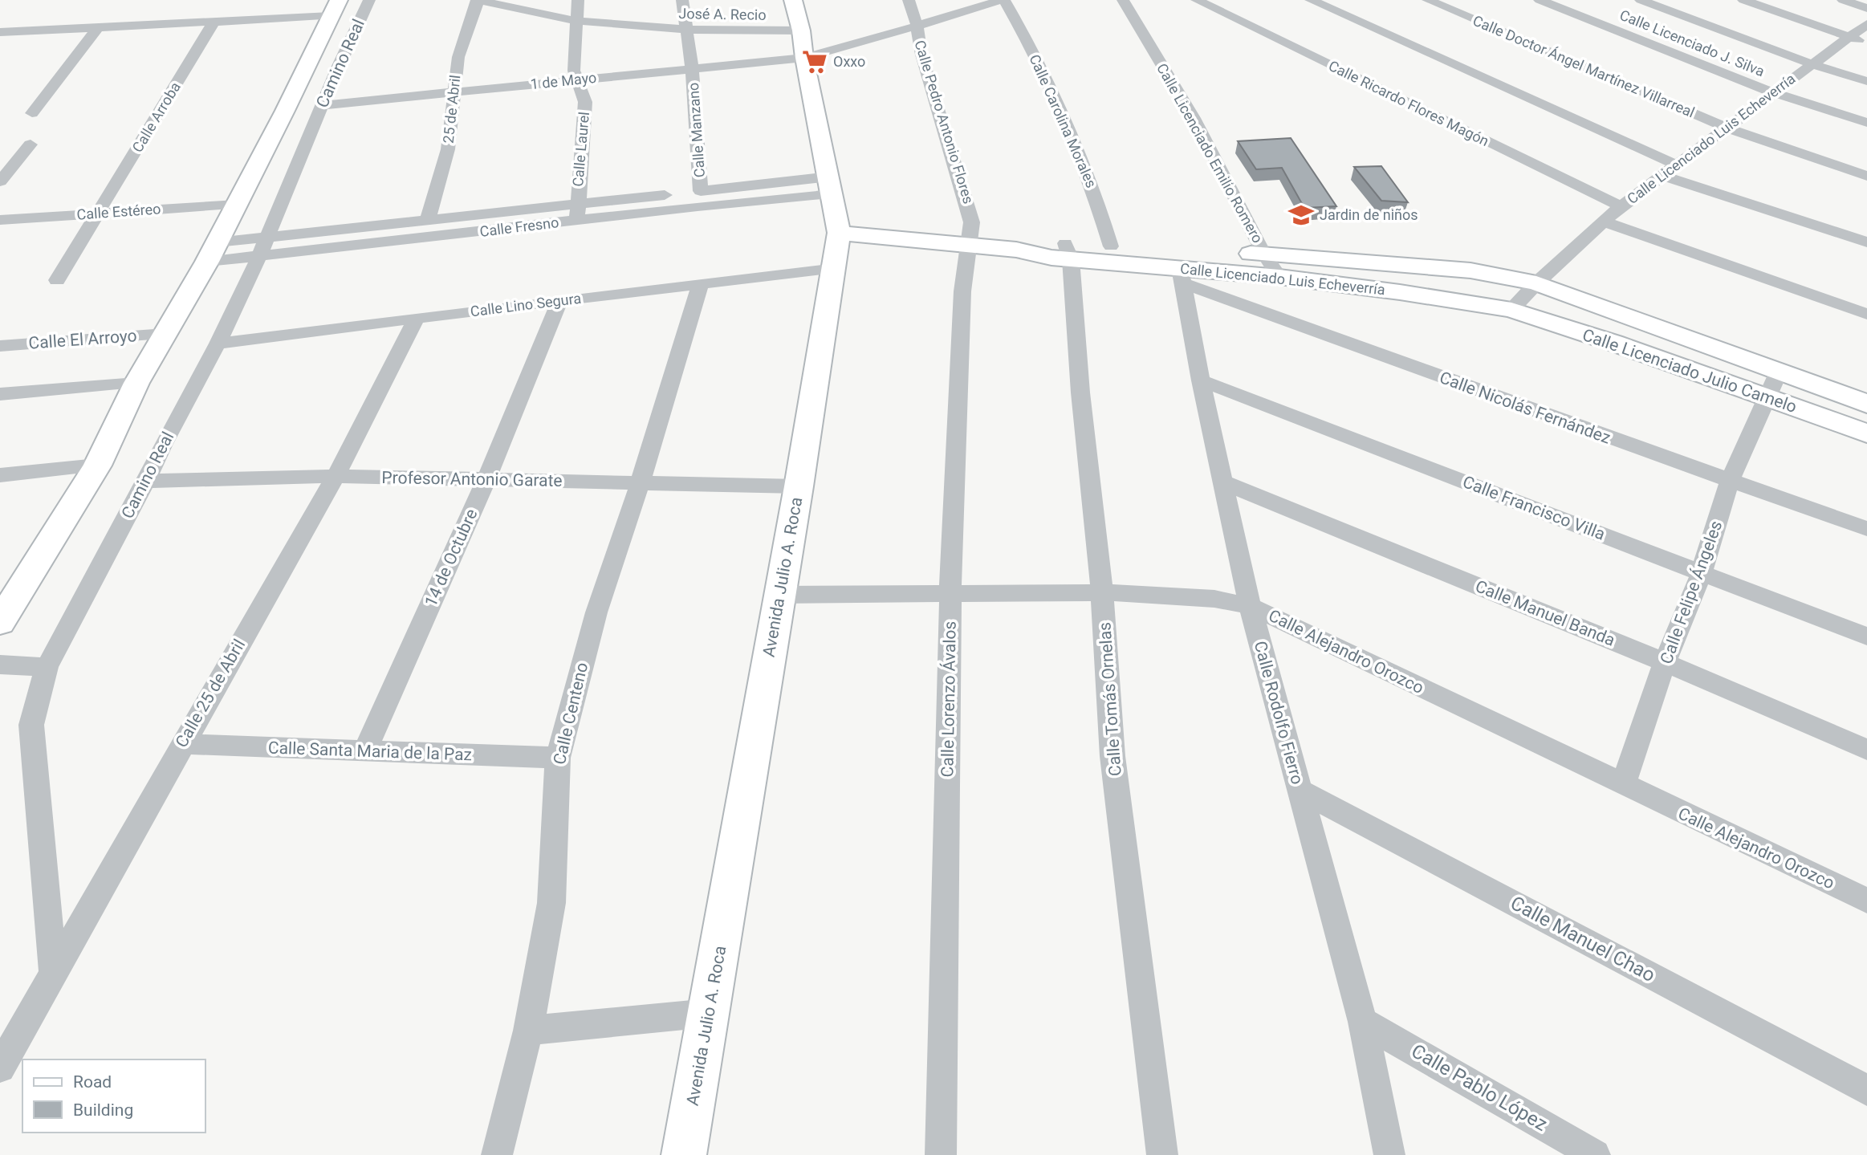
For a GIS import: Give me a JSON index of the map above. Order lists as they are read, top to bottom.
{
  "streets": {
    "street": [
      "José A. Recio",
      "Calle Licenciado J. Silva",
      "Camino Real",
      "Calle Doctor Ángel Martínez Villarreal",
      "1 de Mayo",
      "Calle Ricardo Flores Magón",
      "25 de Abril",
      "Calle Arroba",
      "Calle Carolina Morales",
      "Calle Pedro Antonio Flores",
      "Calle Manzano",
      "Calle Licenciado Luis Echeverría",
      "Calle Laurel",
      "Calle Licenciado Emilio Romero",
      "Calle Estéreo",
      "Calle Fresno",
      "Calle Lino Segura",
      "Calle El Arroyo",
      "Calle Licenciado Julio Camelo",
      "Calle Nicolás Fernández",
      "Profesor Antonio Garate",
      "Calle Francisco Villa",
      "14 de Octubre",
      "Avenida Julio A. Roca",
      "Calle Felipe Ángeles",
      "Calle Manuel Banda",
      "Calle Alejandro Orozco",
      "Calle 25 de Abril",
      "Calle Lorenzo Ávalos",
      "Calle Tomás Ornelas",
      "Calle Rodolfo Fierro",
      "Calle Centeno",
      "Calle Santa Maria de la Paz",
      "Calle Manuel Chao",
      "Calle Pablo López"
    ]
  },
  "crossings": [
    ["José A. Recio", "1 de Mayo"],
    ["José A. Recio", "25 de Abril"],
    ["José A. Recio", "Calle Manzano"],
    ["José A. Recio", "Calle Laurel"],
    ["José A. Recio", "Avenida Julio A. Roca"],
    ["Calle Licenciado J. Silva", "Calle Licenciado Luis Echeverría"],
    ["Camino Real", "1 de Mayo"],
    ["Camino Real", "Calle Estéreo"],
    ["Camino Real", "Calle Fresno"],
    ["Camino Real", "Calle Lino Segura"],
    ["Camino Real", "Calle El Arroyo"],
    ["Camino Real", "Profesor Antonio Garate"],
    ["Camino Real", "Calle 25 de Abril"],
    ["Calle Doctor Ángel Martínez Villarreal", "Calle Licenciado Luis Echeverría"],
    ["1 de Mayo", "25 de Abril"],
    ["1 de Mayo", "Calle Manzano"],
    ["1 de Mayo", "Calle Laurel"],
    ["1 de Mayo", "Avenida Julio A. Roca"],
    ["Calle Ricardo Flores Magón", "Calle Licenciado Luis Echeverría"],
    ["25 de Abril", "Calle Fresno"],
    ["Calle Arroba", "Calle Estéreo"],
    ["Calle Carolina Morales", "Calle Licenciado Luis Echeverría"],
    ["Calle Pedro Antonio Flores", "Calle Licenciado Luis Echeverría"],
    ["Calle Pedro Antonio Flores", "Calle Lorenzo Ávalos"],
    ["Calle Manzano", "Calle Fresno"],
    ["Calle Licenciado Luis Echeverría", "Calle Licenciado Emilio Romero"],
    ["Calle Licenciado Luis Echeverría", "Calle Licenciado Julio Camelo"],
    ["Calle Licenciado Luis Echeverría", "Calle Nicolás Fernández"],
    ["Calle Licenciado Luis Echeverría", "Avenida Julio A. Roca"],
    ["Calle Licenciado Luis Echeverría", "Calle Lorenzo Ávalos"],
    ["Calle Licenciado Luis Echeverría", "Calle Tomás Ornelas"],
    ["Calle Licenciado Luis Echeverría", "Calle Rodolfo Fierro"],
    ["Calle Laurel", "Calle Fresno"],
    ["Calle Fresno", "Avenida Julio A. Roca"],
    ["Calle Lino Segura", "14 de Octubre"],
    ["Calle Lino Segura", "Avenida Julio A. Roca"],
    ["Calle Lino Segura", "Calle 25 de Abril"],
    ["Calle Lino Segura", "Calle Centeno"],
    ["Calle Licenciado Julio Camelo", "Calle Felipe Ángeles"],
    ["Calle Nicolás Fernández", "Calle Felipe Ángeles"],
    ["Calle Nicolás Fernández", "Calle Rodolfo Fierro"],
    ["Profesor Antonio Garate", "14 de Octubre"],
    ["Profesor Antonio Garate", "Avenida Julio A. Roca"],
    ["Profesor Antonio Garate", "Calle 25 de Abril"],
    ["Profesor Antonio Garate", "Calle Centeno"],
    ["Calle Francisco Villa", "Calle Felipe Ángeles"],
    ["Calle Francisco Villa", "Calle Rodolfo Fierro"],
    ["14 de Octubre", "Calle Santa Maria de la Paz"],
    ["Avenida Julio A. Roca", "Calle Alejandro Orozco"],
    ["Calle Felipe Ángeles", "Calle Manuel Banda"],
    ["Calle Felipe Ángeles", "Calle Alejandro Orozco"],
    ["Calle Manuel Banda", "Calle Rodolfo Fierro"],
    ["Calle Alejandro Orozco", "Calle Lorenzo Ávalos"],
    ["Calle Alejandro Orozco", "Calle Tomás Ornelas"],
    ["Calle Alejandro Orozco", "Calle Rodolfo Fierro"],
    ["Calle 25 de Abril", "Calle Santa Maria de la Paz"],
    ["Calle Rodolfo Fierro", "Calle Manuel Chao"],
    ["Calle Rodolfo Fierro", "Calle Pablo López"],
    ["Calle Centeno", "Calle Santa Maria de la Paz"]
  ],
  "places": {
    "supermarket": ["Oxxo"],
    "school or university": ["Jardin de niños"]
  },
  "legend": ["Road", "Building"]
}
